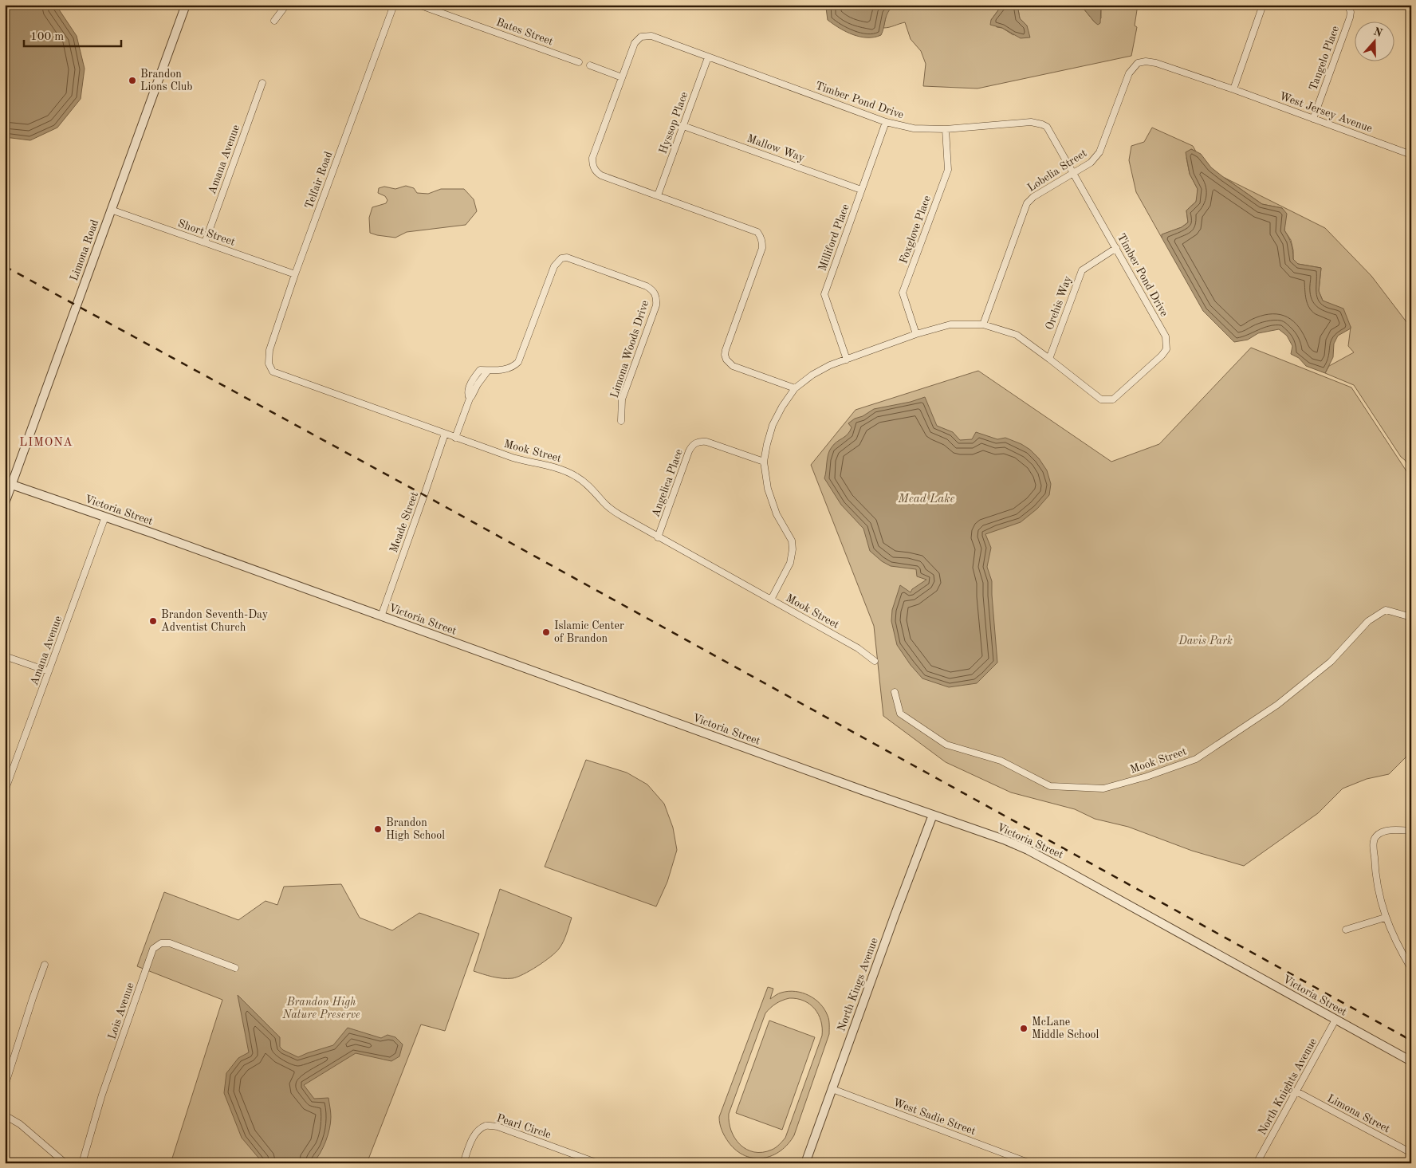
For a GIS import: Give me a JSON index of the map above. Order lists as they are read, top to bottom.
{
  "streets": {
    "street": [
      "Bates Street",
      "Tangelo Place",
      "Timber Pond Drive",
      "West Jersey Avenue",
      "Hyssop Place",
      "Mallow Way",
      "Amana Avenue",
      "Lobelia Street",
      "Telfair Road",
      "Foxglove Place",
      "Short Street",
      "Milliford Place",
      "Limona Road",
      "Orchis Way",
      "Limona Woods Drive",
      "Mook Street",
      "Angelica Place",
      "Victoria Street",
      "Meade Street",
      "North Kings Avenue",
      "Lois Avenue",
      "North Knights Avenue",
      "Limona Street",
      "West Sadie Street",
      "Pearl Circle"
    ]
  },
  "crossings": [
    ["Tangelo Place", "West Jersey Avenue"],
    ["Timber Pond Drive", "Hyssop Place"],
    ["Timber Pond Drive", "Lobelia Street"],
    ["Timber Pond Drive", "Foxglove Place"],
    ["Timber Pond Drive", "Milliford Place"],
    ["Timber Pond Drive", "Orchis Way"],
    ["Timber Pond Drive", "Angelica Place"],
    ["West Jersey Avenue", "Lobelia Street"],
    ["Hyssop Place", "Mallow Way"],
    ["Mallow Way", "Milliford Place"],
    ["Amana Avenue", "Short Street"],
    ["Amana Avenue", "Victoria Street"],
    ["Telfair Road", "Short Street"],
    ["Telfair Road", "Mook Street"],
    ["Short Street", "Limona Road"],
    ["Limona Road", "Victoria Street"],
    ["Limona Woods Drive", "Mook Street"],
    ["Mook Street", "Angelica Place"],
    ["Mook Street", "Meade Street"],
    ["Victoria Street", "Meade Street"],
    ["Victoria Street", "North Kings Avenue"],
    ["Victoria Street", "North Knights Avenue"],
    ["North Kings Avenue", "West Sadie Street"],
    ["North Knights Avenue", "Limona Street"]
  ],
  "districts": ["LIMONA"],
  "water": ["Mead Lake"],
  "parks": ["Davis Park", "Brandon High Nature Preserve"],
  "places": [
    "Brandon Lions Club",
    "Brandon Seventh-Day Adventist Church",
    "Islamic Center of Brandon",
    "Brandon High School",
    "McLane Middle School"
  ],
  "scale_bar": "100 m",
  "north": "top"
}
